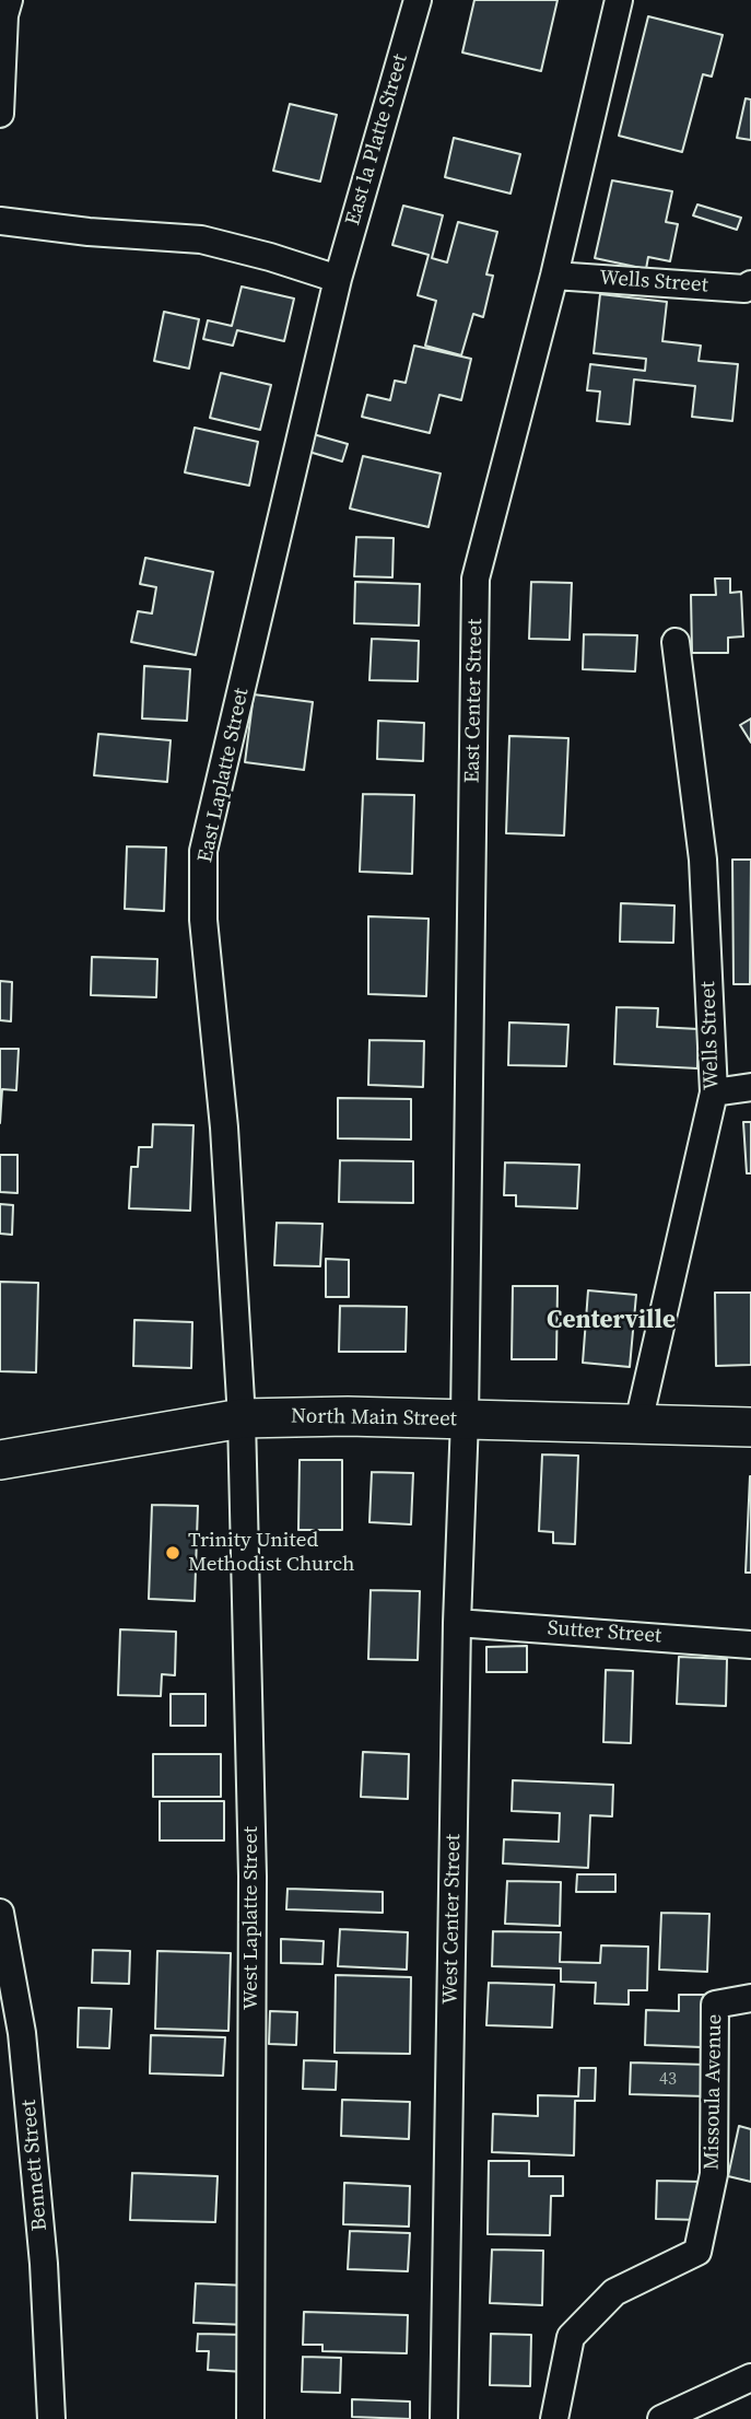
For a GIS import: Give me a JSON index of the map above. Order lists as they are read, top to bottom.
{
  "streets": {
    "main road": ["North Main Street"],
    "street": [
      "East la Platte Street",
      "Wells Street",
      "East Center Street",
      "East Laplatte Street",
      "Sutter Street",
      "West Laplatte Street",
      "West Center Street",
      "Missoula Avenue",
      "Bennett Street"
    ]
  },
  "crossings": [
    ["East la Platte Street", "East Laplatte Street"],
    ["Wells Street", "East Center Street"],
    ["Wells Street", "North Main Street"],
    ["East Center Street", "North Main Street"],
    ["East Center Street", "West Center Street"],
    ["East Laplatte Street", "North Main Street"],
    ["East Laplatte Street", "West Laplatte Street"],
    ["North Main Street", "West Laplatte Street"],
    ["North Main Street", "West Center Street"],
    ["Sutter Street", "West Center Street"]
  ],
  "districts": ["Centerville"],
  "places": ["Trinity United Methodist Church"],
  "house_numbers": ["43"]
}
